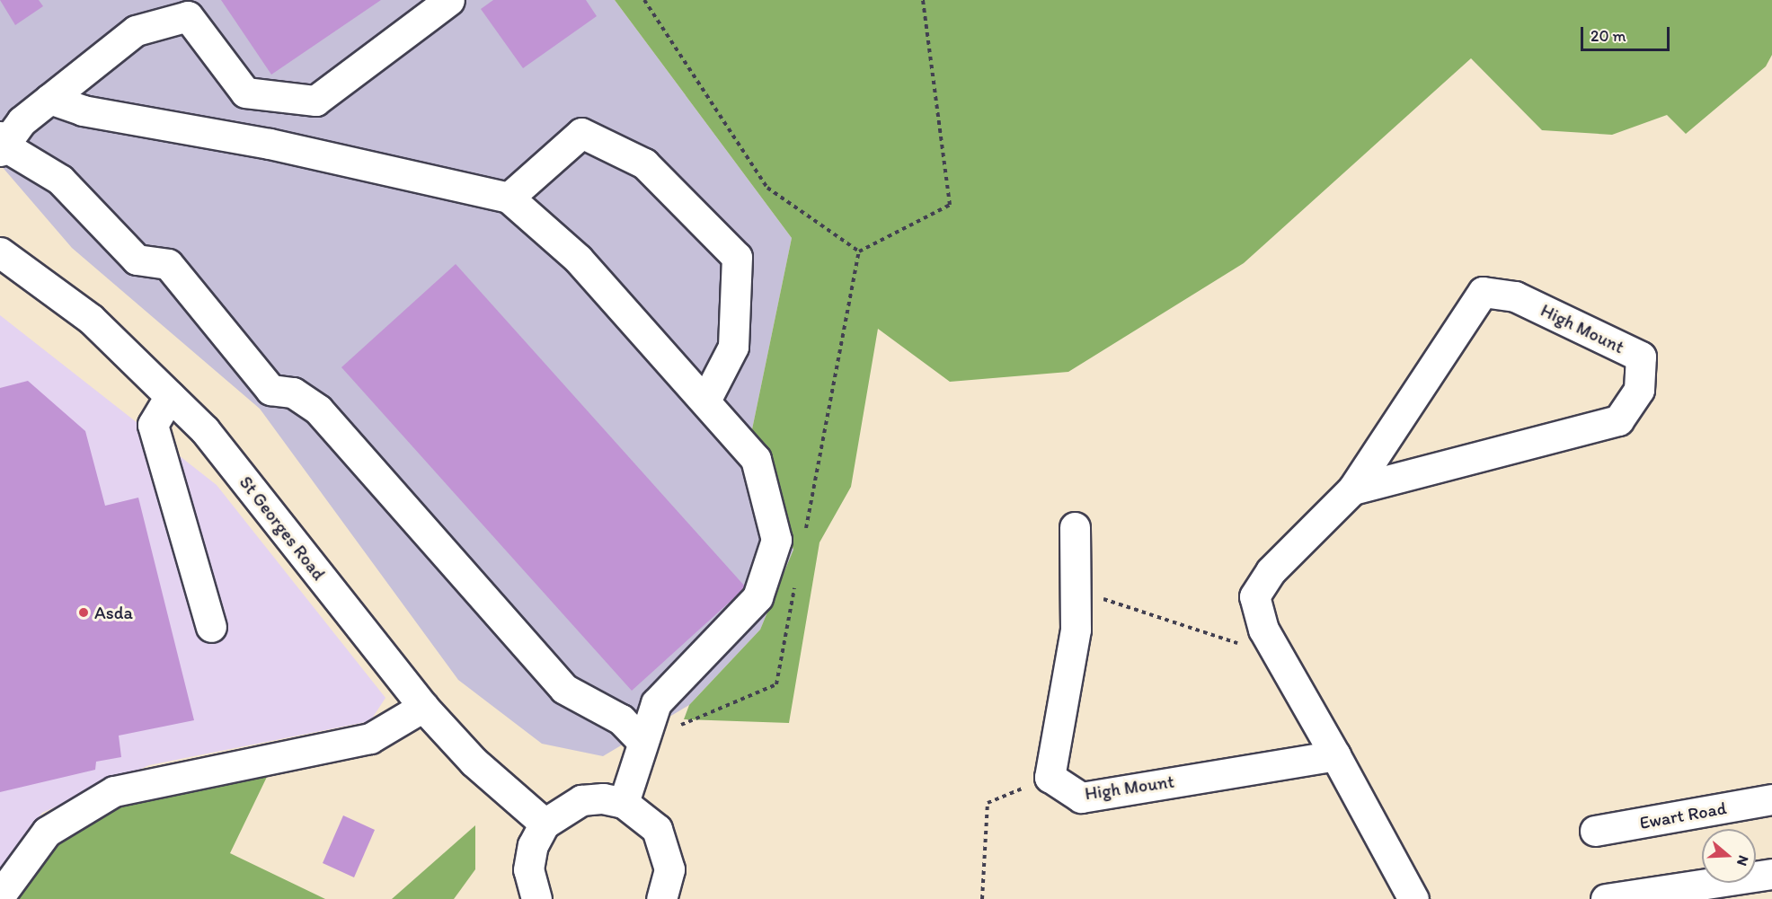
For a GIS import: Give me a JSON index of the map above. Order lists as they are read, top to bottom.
{
  "streets": {
    "street": ["High Mount", "St Georges Road", "Ewart Road"]
  },
  "places": ["Asda"],
  "scale_bar": "20 m",
  "north": "right"
}
